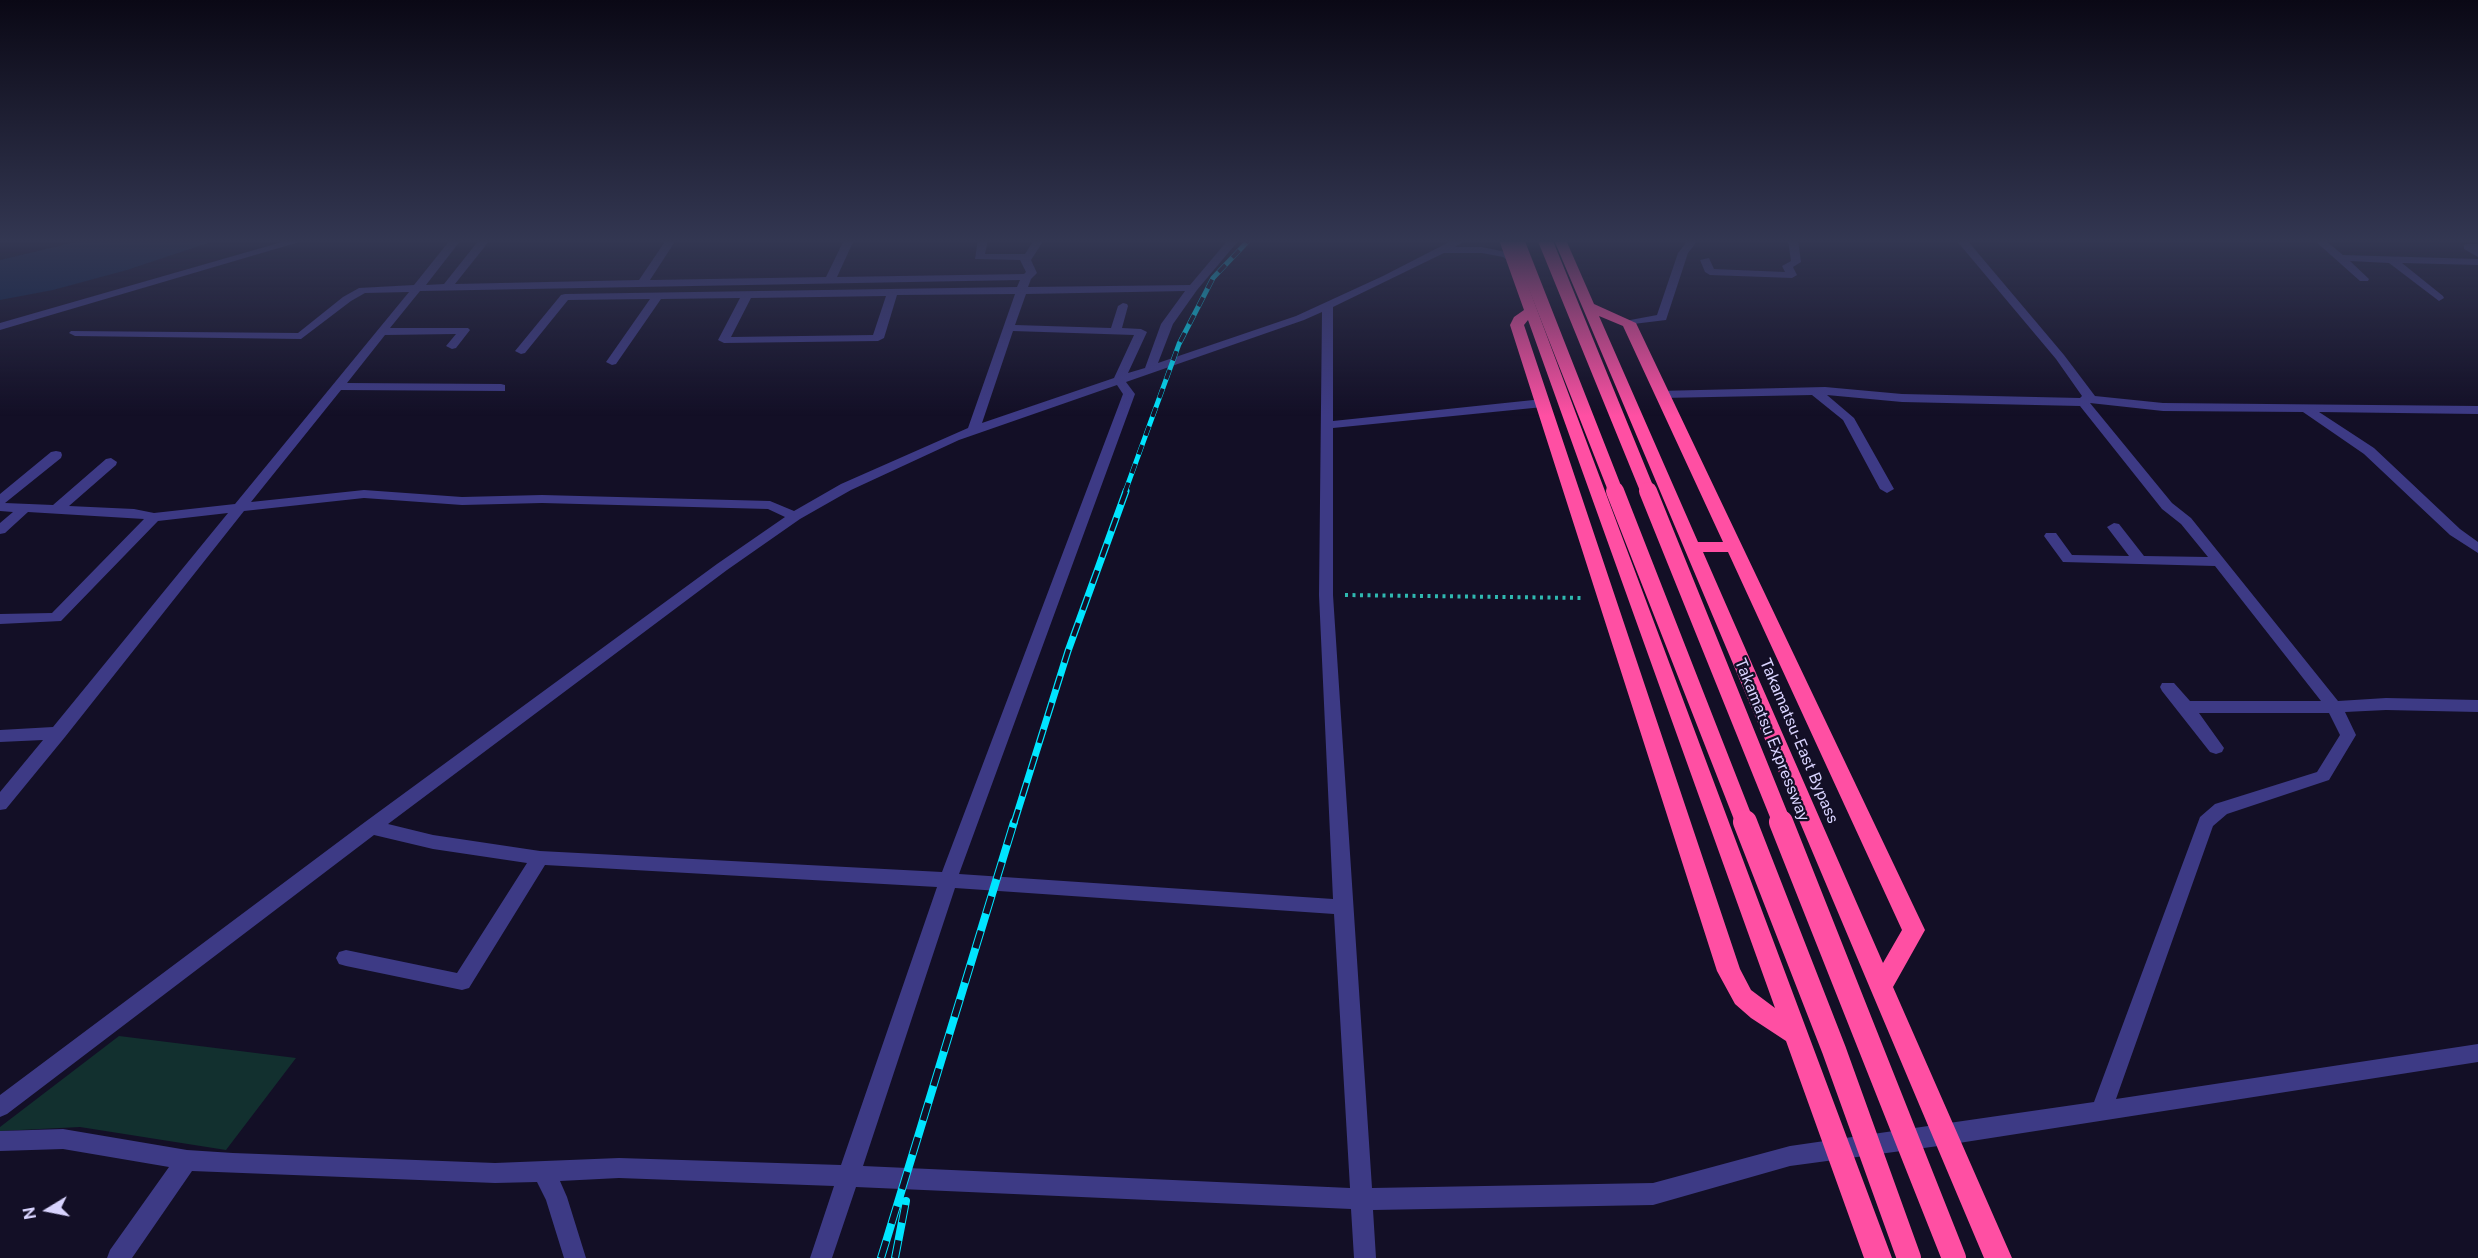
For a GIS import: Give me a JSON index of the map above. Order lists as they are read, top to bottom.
{
  "streets": {
    "highway": ["Takamatsu Expressway", "Takamatsu-East Bypass"]
  },
  "north": "left"
}
